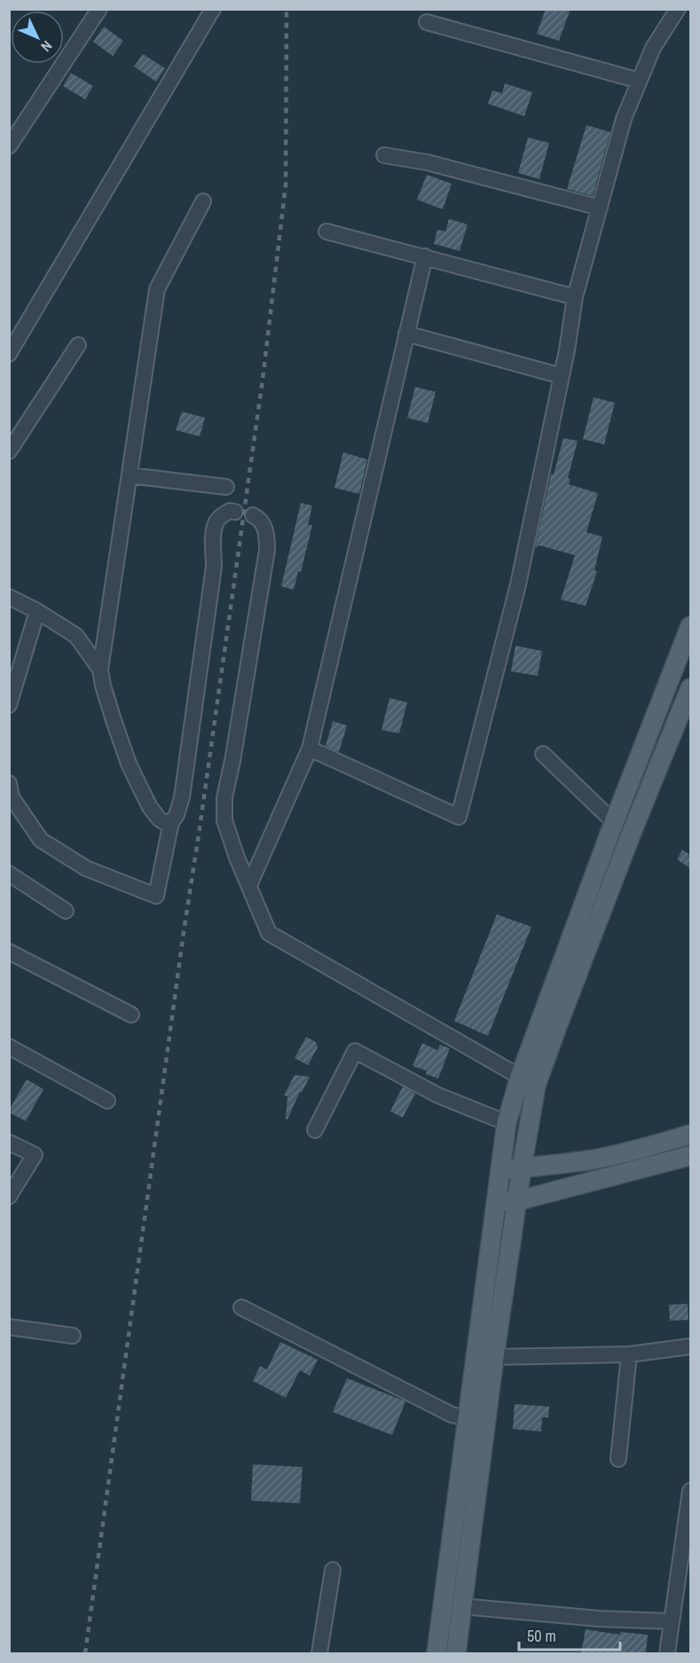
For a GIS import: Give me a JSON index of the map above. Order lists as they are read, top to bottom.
{
  "scale_bar": "50 m",
  "north": "bottom right"
}
